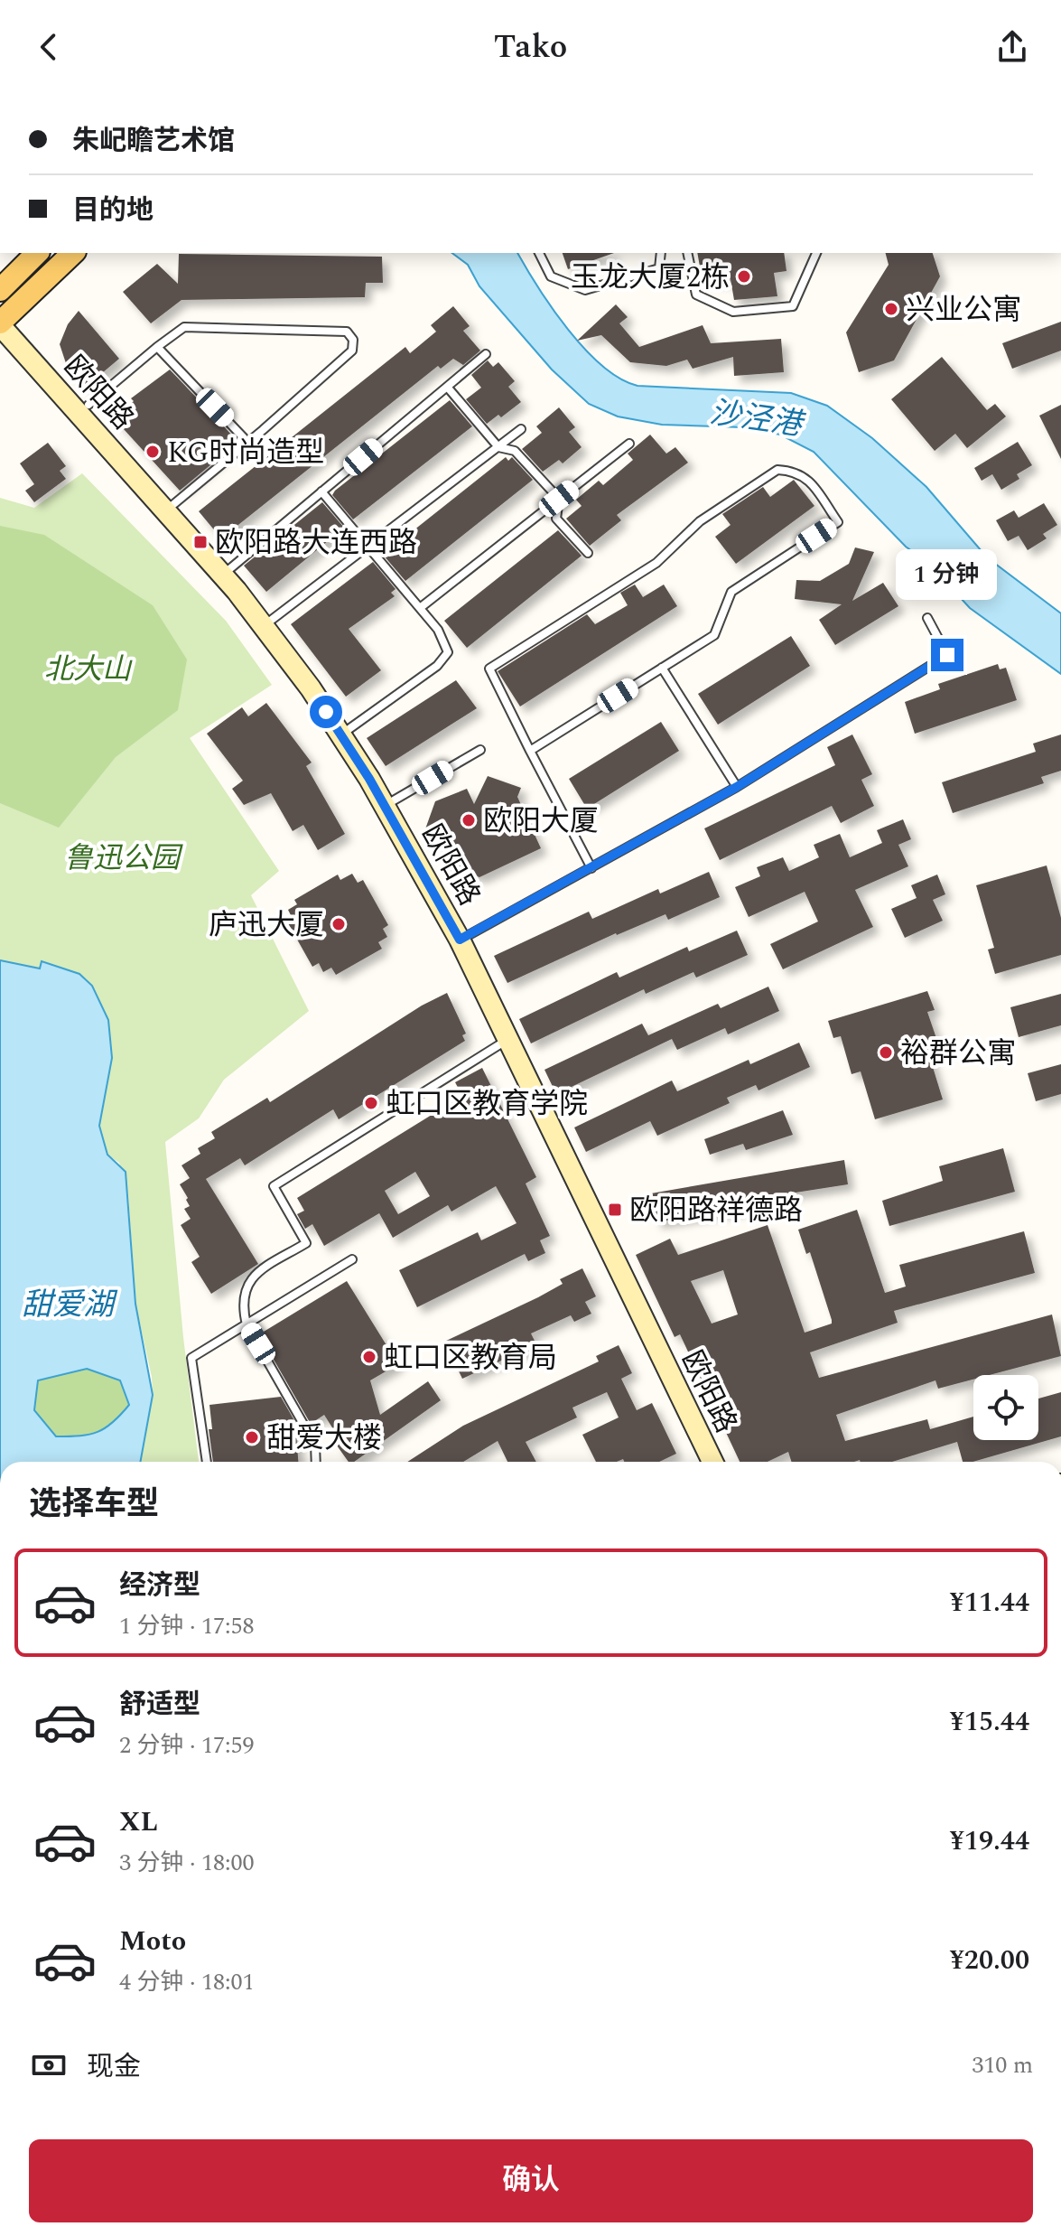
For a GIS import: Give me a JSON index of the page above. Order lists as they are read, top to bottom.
{
  "streets": {
    "street": ["欧阳路"]
  },
  "water": ["沙泾港", "甜爱湖"],
  "parks": ["北大山", "鲁迅公园"],
  "places": {
    "other": [
      "玉龙大厦2栋",
      "兴业公寓",
      "KG时尚造型",
      "欧阳大厦",
      "庐迅大厦",
      "裕群公寓",
      "虹口区教育学院",
      "虹口区教育局",
      "甜爱大楼"
    ],
    "transit": ["欧阳路大连西路", "欧阳路祥德路"]
  },
  "page": {
    "header": "Tako",
    "banner": ["朱屺瞻艺术馆", "目的地"],
    "bubble": "1 分钟",
    "heading": "选择车型",
    "list": [
      {
        "name": "经济型",
        "note": "1 分钟 · 17:58",
        "value": "¥11.44"
      },
      {
        "name": "舒适型",
        "note": "2 分钟 · 17:59",
        "value": "¥15.44"
      },
      {
        "name": "XL",
        "note": "3 分钟 · 18:00",
        "value": "¥19.44"
      },
      {
        "name": "Moto",
        "note": "4 分钟 · 18:01",
        "value": "¥20.00"
      }
    ],
    "pay": ["现金", "310 m"],
    "buttons": "确认"
  }
}
